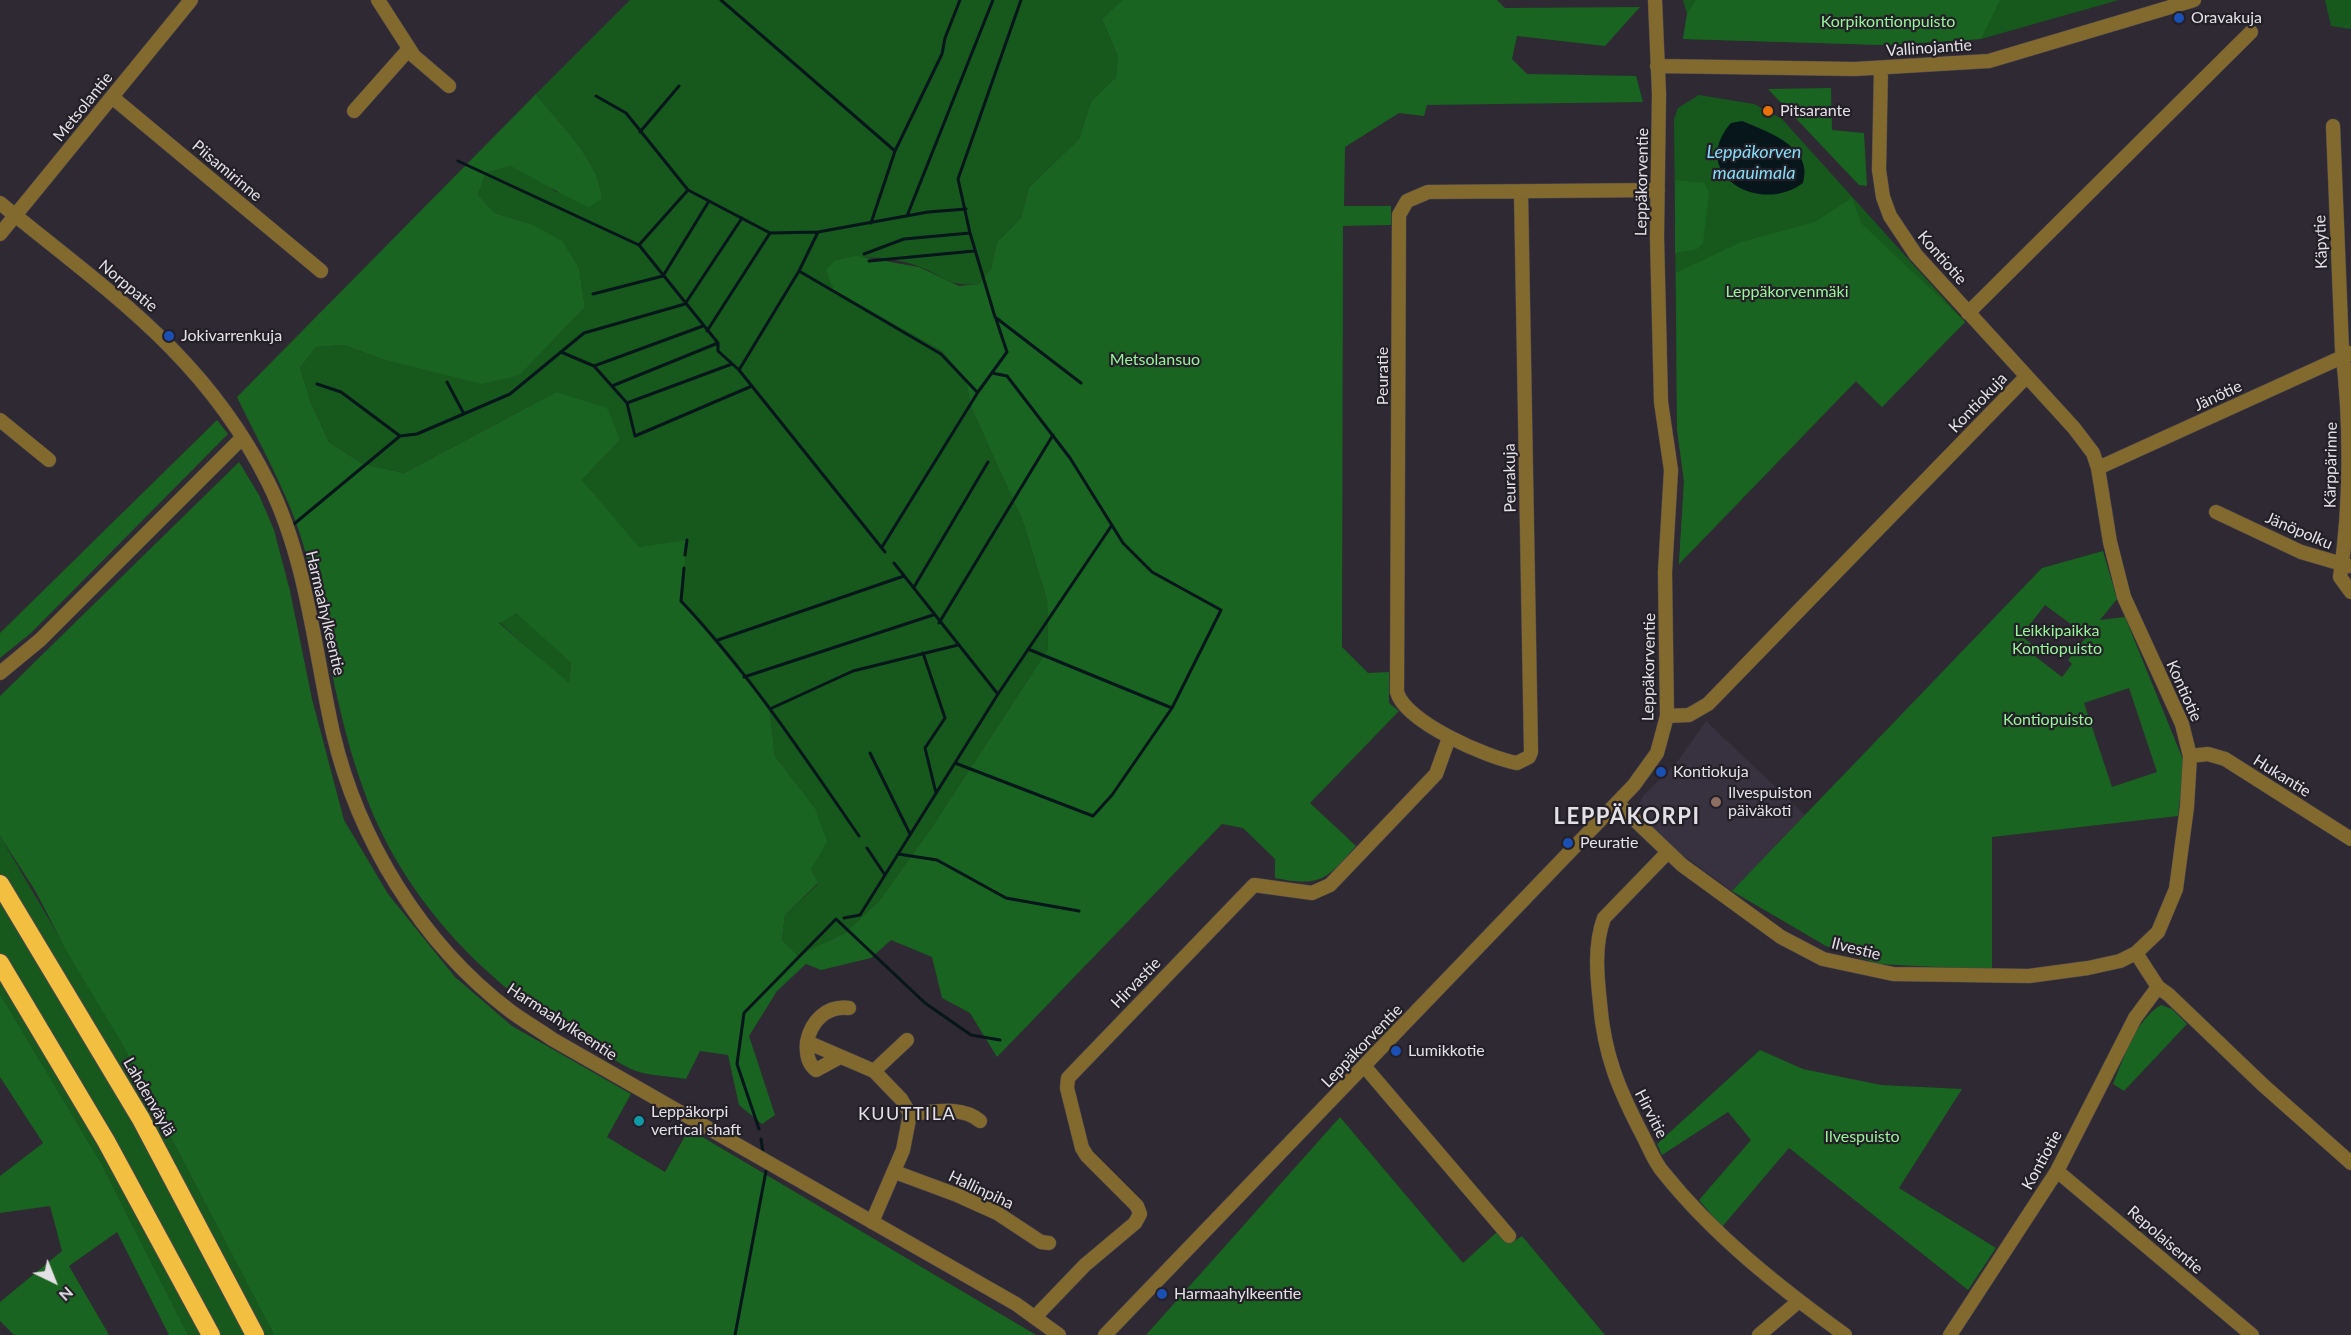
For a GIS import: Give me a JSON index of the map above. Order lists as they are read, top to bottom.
{
  "streets": {
    "highway": ["Lahdenväylä"],
    "street": [
      "Vallinojantie",
      "Metsolantie",
      "Piisamirinne",
      "Leppäkorventie",
      "Käpytie",
      "Kontiotie",
      "Norppatie",
      "Peuratie",
      "Jänötie",
      "Kontiokuja",
      "Kärppärinne",
      "Peurakuja",
      "Jänöpolku",
      "Harmaahylkeentie",
      "Hukantie",
      "Ilvestie",
      "Hirvastie",
      "Hirvitie",
      "Hallinpiha",
      "Repolaisentie"
    ]
  },
  "crossings": [
    ["Vallinojantie", "Leppäkorventie"],
    ["Vallinojantie", "Kontiotie"],
    ["Metsolantie", "Piisamirinne"],
    ["Metsolantie", "Norppatie"],
    ["Leppäkorventie", "Peuratie"],
    ["Leppäkorventie", "Kontiokuja"],
    ["Leppäkorventie", "Ilvestie"],
    ["Käpytie", "Jänötie"],
    ["Käpytie", "Kärppärinne"],
    ["Kontiotie", "Jänötie"],
    ["Kontiotie", "Kontiokuja"],
    ["Kontiotie", "Hukantie"],
    ["Kontiotie", "Ilvestie"],
    ["Kontiotie", "Repolaisentie"],
    ["Norppatie", "Harmaahylkeentie"],
    ["Peuratie", "Peurakuja"],
    ["Peuratie", "Hirvastie"],
    ["Jänötie", "Kärppärinne"],
    ["Kärppärinne", "Jänöpolku"],
    ["Harmaahylkeentie", "Hirvastie"],
    ["Ilvestie", "Hirvitie"]
  ],
  "districts": ["LEPPÄKORPI", "KUUTTILA"],
  "water": ["Leppäkorven maauimala"],
  "parks": [
    "Korpikontionpuisto",
    "Leppäkorvenmäki",
    "Metsolansuo",
    "Leikkipaikka Kontiopuisto",
    "Kontiopuisto",
    "Ilvespuisto"
  ],
  "places": [
    "Oravakuja",
    "Pitsarante",
    "Jokivarrenkuja",
    "Kontiokuja",
    "Ilvespuiston päiväkoti",
    "Peuratie",
    "Lumikkotie",
    "Leppäkorpi vertical shaft",
    "Harmaahylkeentie"
  ],
  "north": "bottom right"
}
